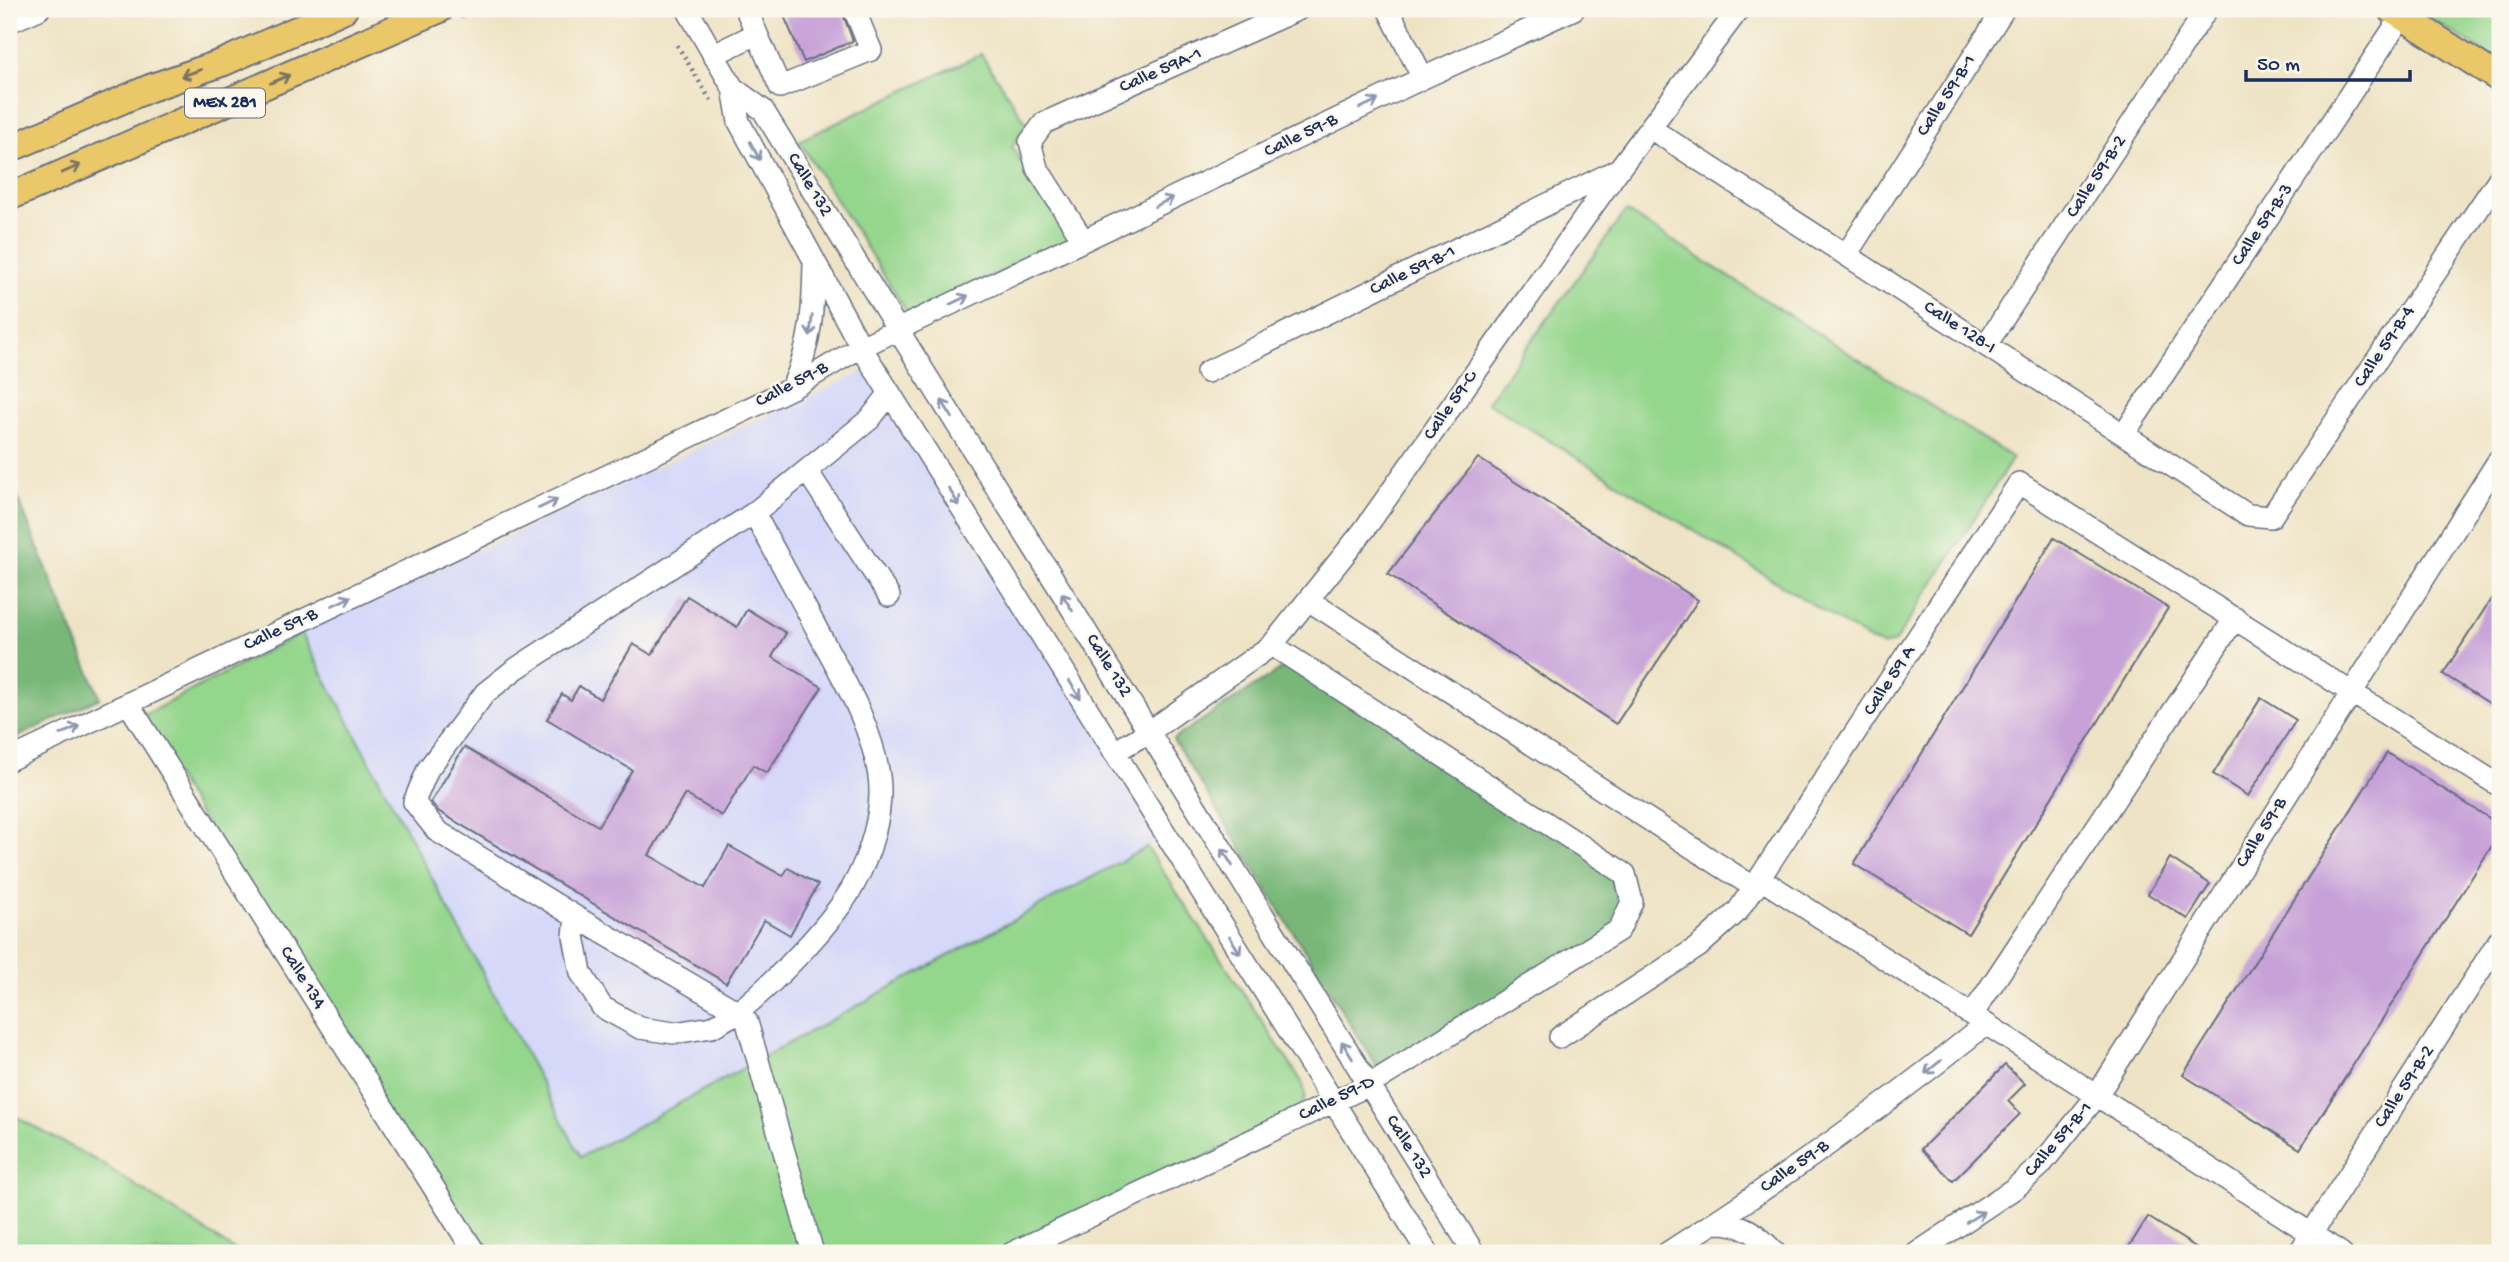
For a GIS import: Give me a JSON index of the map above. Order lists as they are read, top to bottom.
{
  "streets": {
    "main road": ["MEX 281"],
    "street": [
      "Calle 59A-1",
      "Calle 59-B-1",
      "Calle 59-B",
      "Calle 59-B-2",
      "Calle 132",
      "Calle 59-B-3",
      "Calle 128-I",
      "Calle 59-B-4",
      "Calle 59-C",
      "Calle 59 A",
      "Calle 134",
      "Calle 59-D"
    ]
  },
  "crossings": [
    ["Calle 59A-1", "Calle 59-B"],
    ["Calle 59-B-1", "Calle 59-B"],
    ["Calle 59-B-1", "Calle 128-I"],
    ["Calle 59-B-1", "Calle 59-C"],
    ["Calle 59-B", "Calle 132"],
    ["Calle 59-B", "Calle 59 A"],
    ["Calle 59-B", "Calle 134"],
    ["Calle 59-B-2", "Calle 128-I"],
    ["Calle 132", "Calle 59-C"],
    ["Calle 132", "Calle 59-D"],
    ["Calle 59-B-3", "Calle 128-I"],
    ["Calle 128-I", "Calle 59-B-4"],
    ["Calle 128-I", "Calle 59-C"],
    ["Calle 59-C", "Calle 59-D"]
  ],
  "scale_bar": "50 m"
}
